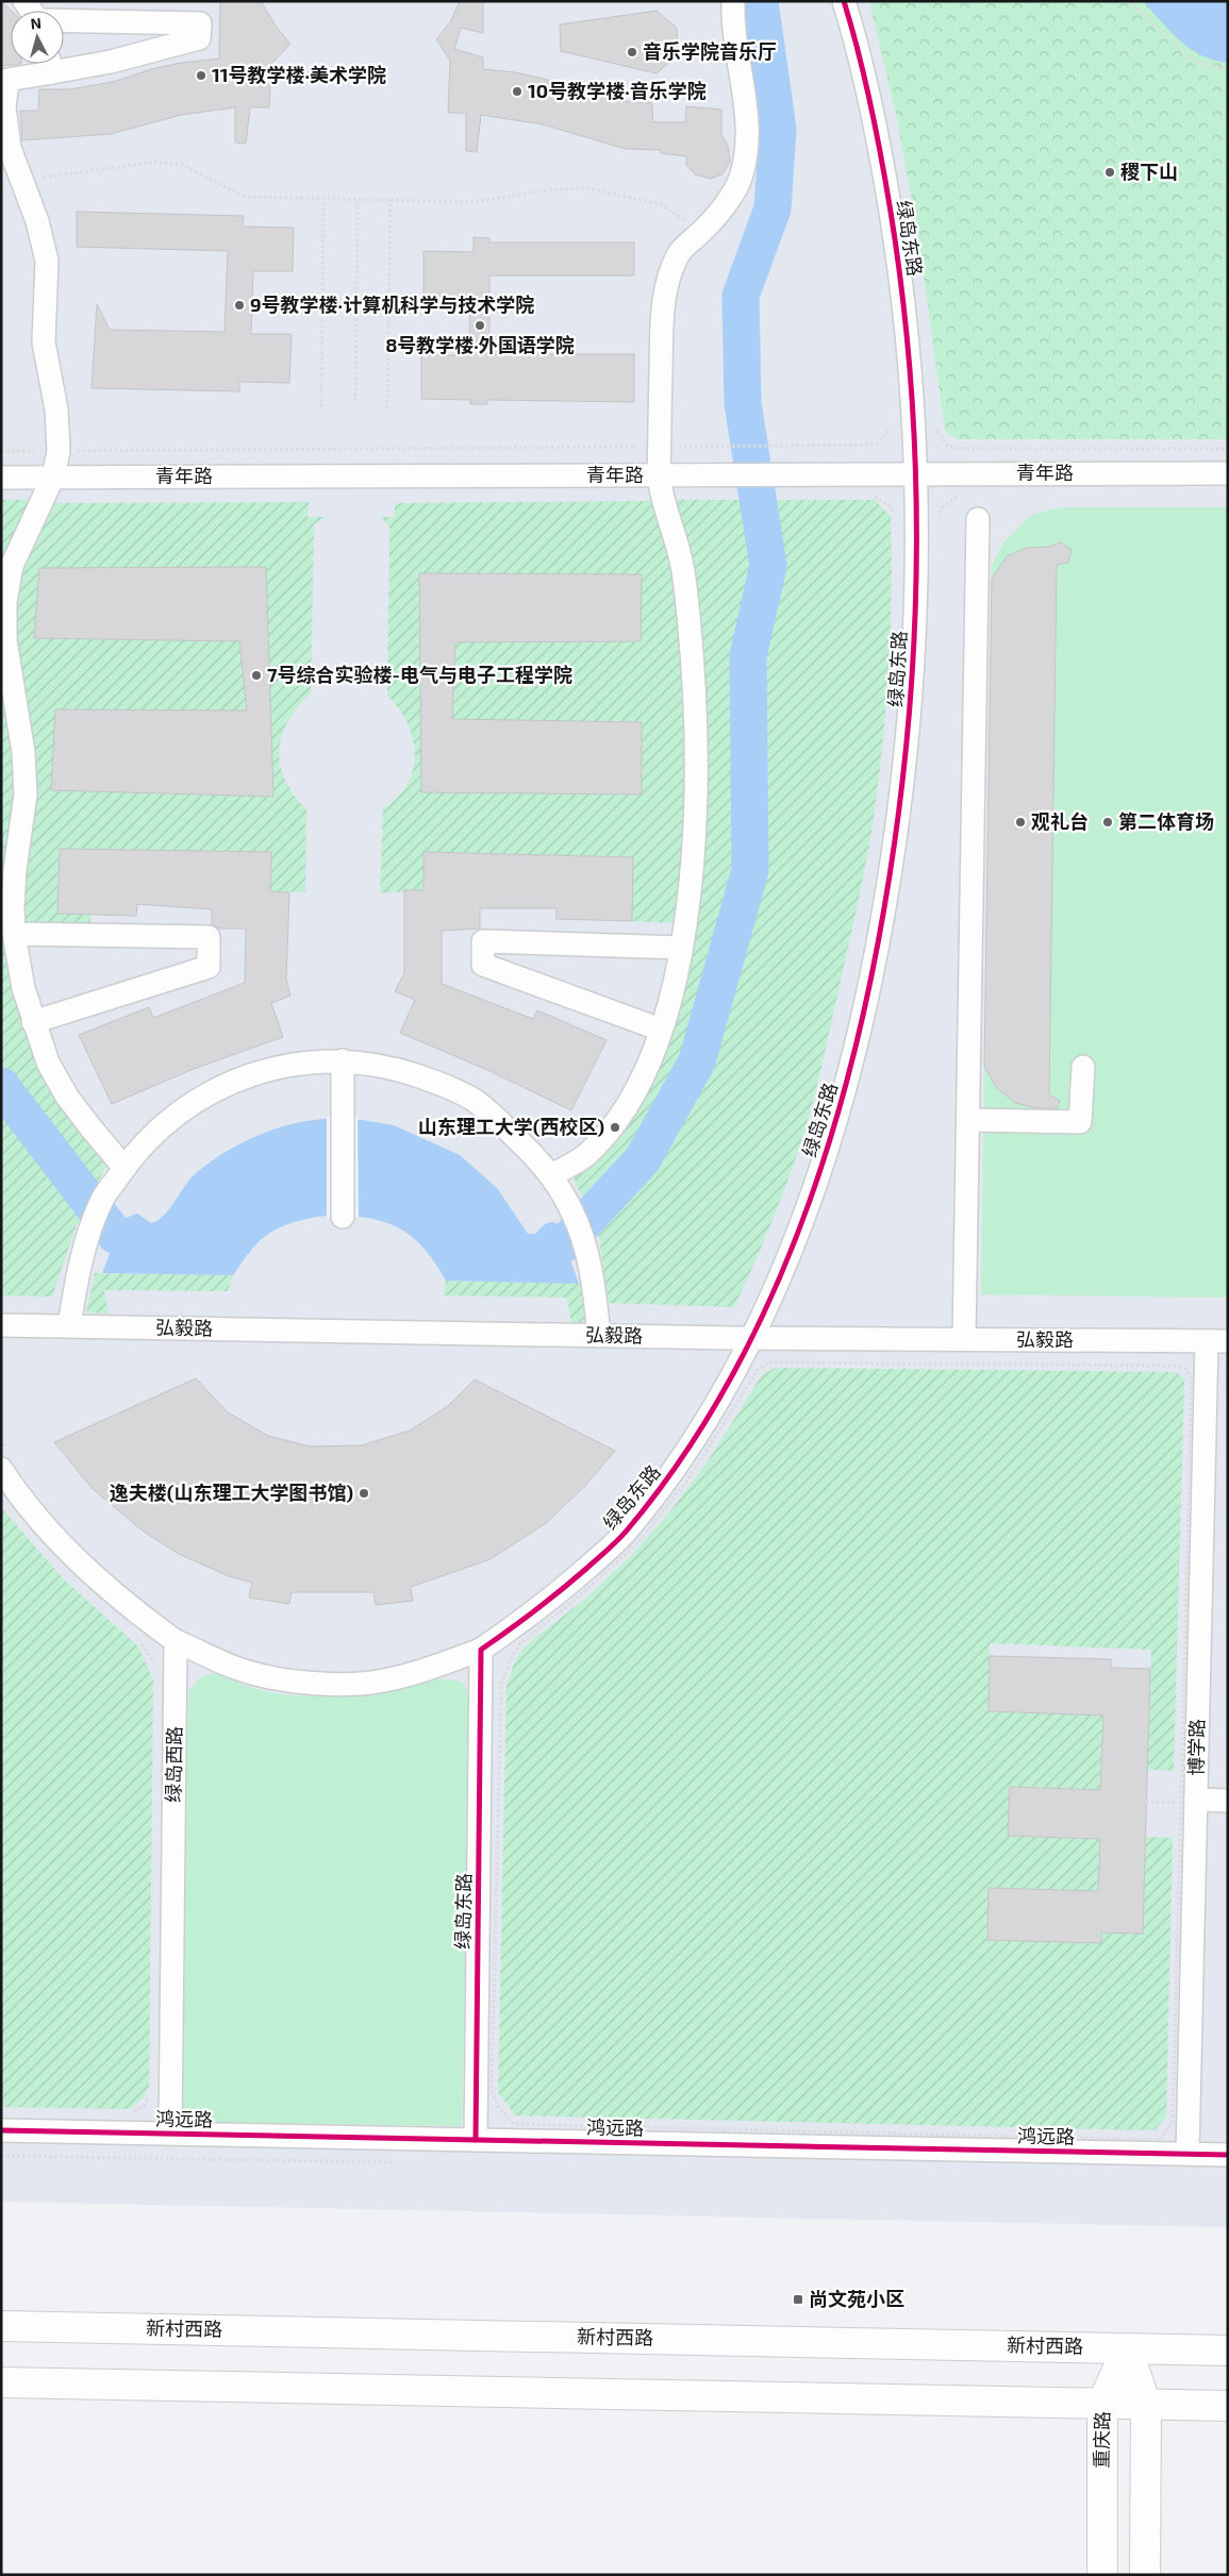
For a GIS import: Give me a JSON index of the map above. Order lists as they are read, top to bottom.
{
  "streets": {
    "main road": ["新村西路", "重庆路"],
    "street": [
      "绿岛东路",
      "青年路",
      "弘毅路",
      "博学路",
      "绿岛西路",
      "鸿远路"
    ]
  },
  "crossings": [
    ["绿岛东路", "青年路"],
    ["绿岛东路", "弘毅路"],
    ["绿岛东路", "鸿远路"],
    ["弘毅路", "博学路"],
    ["博学路", "鸿远路"],
    ["绿岛西路", "鸿远路"],
    ["新村西路", "重庆路"]
  ],
  "places": {
    "other": [
      "音乐学院音乐厅",
      "11号教学楼·美术学院",
      "10号教学楼·音乐学院",
      "稷下山",
      "9号教学楼·计算机科学与技术学院",
      "8号教学楼·外国语学院",
      "7号综合实验楼-电气与电子工程学院",
      "观礼台",
      "第二体育场",
      "山东理工大学(西校区)",
      "逸夫楼(山东理工大学图书馆)"
    ],
    "transit": ["尚文苑小区"]
  },
  "north": "top"
}
